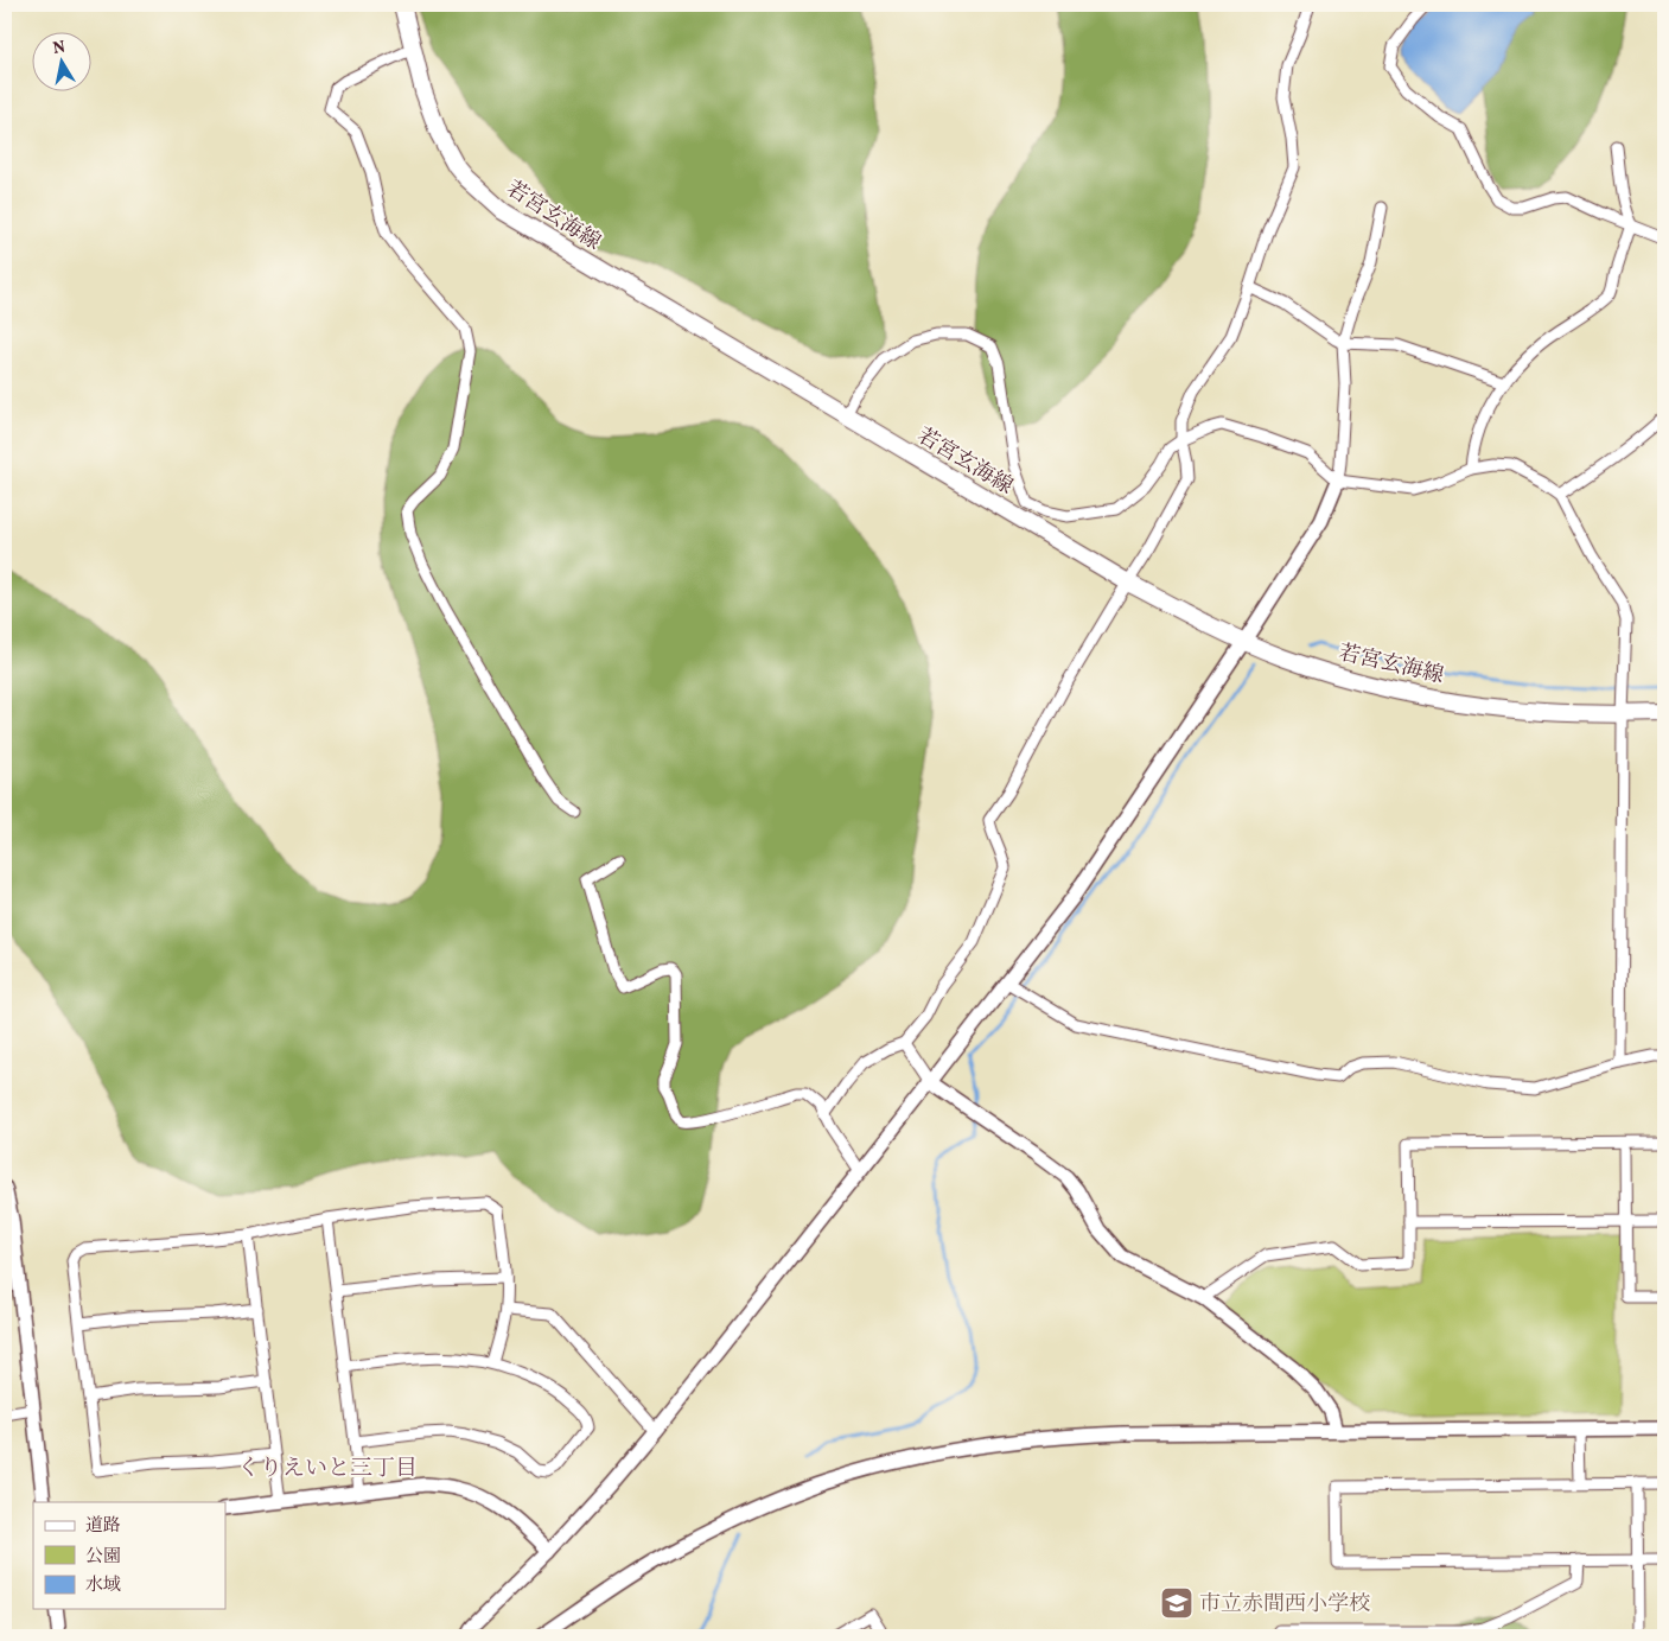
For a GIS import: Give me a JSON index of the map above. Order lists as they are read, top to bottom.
{
  "streets": {
    "main road": ["若宮玄海線"]
  },
  "districts": ["くりえいと三丁目"],
  "places": {
    "school or university": ["市立赤間西小学校"]
  },
  "legend": ["道路", "公園", "水域"],
  "north": "top"
}
